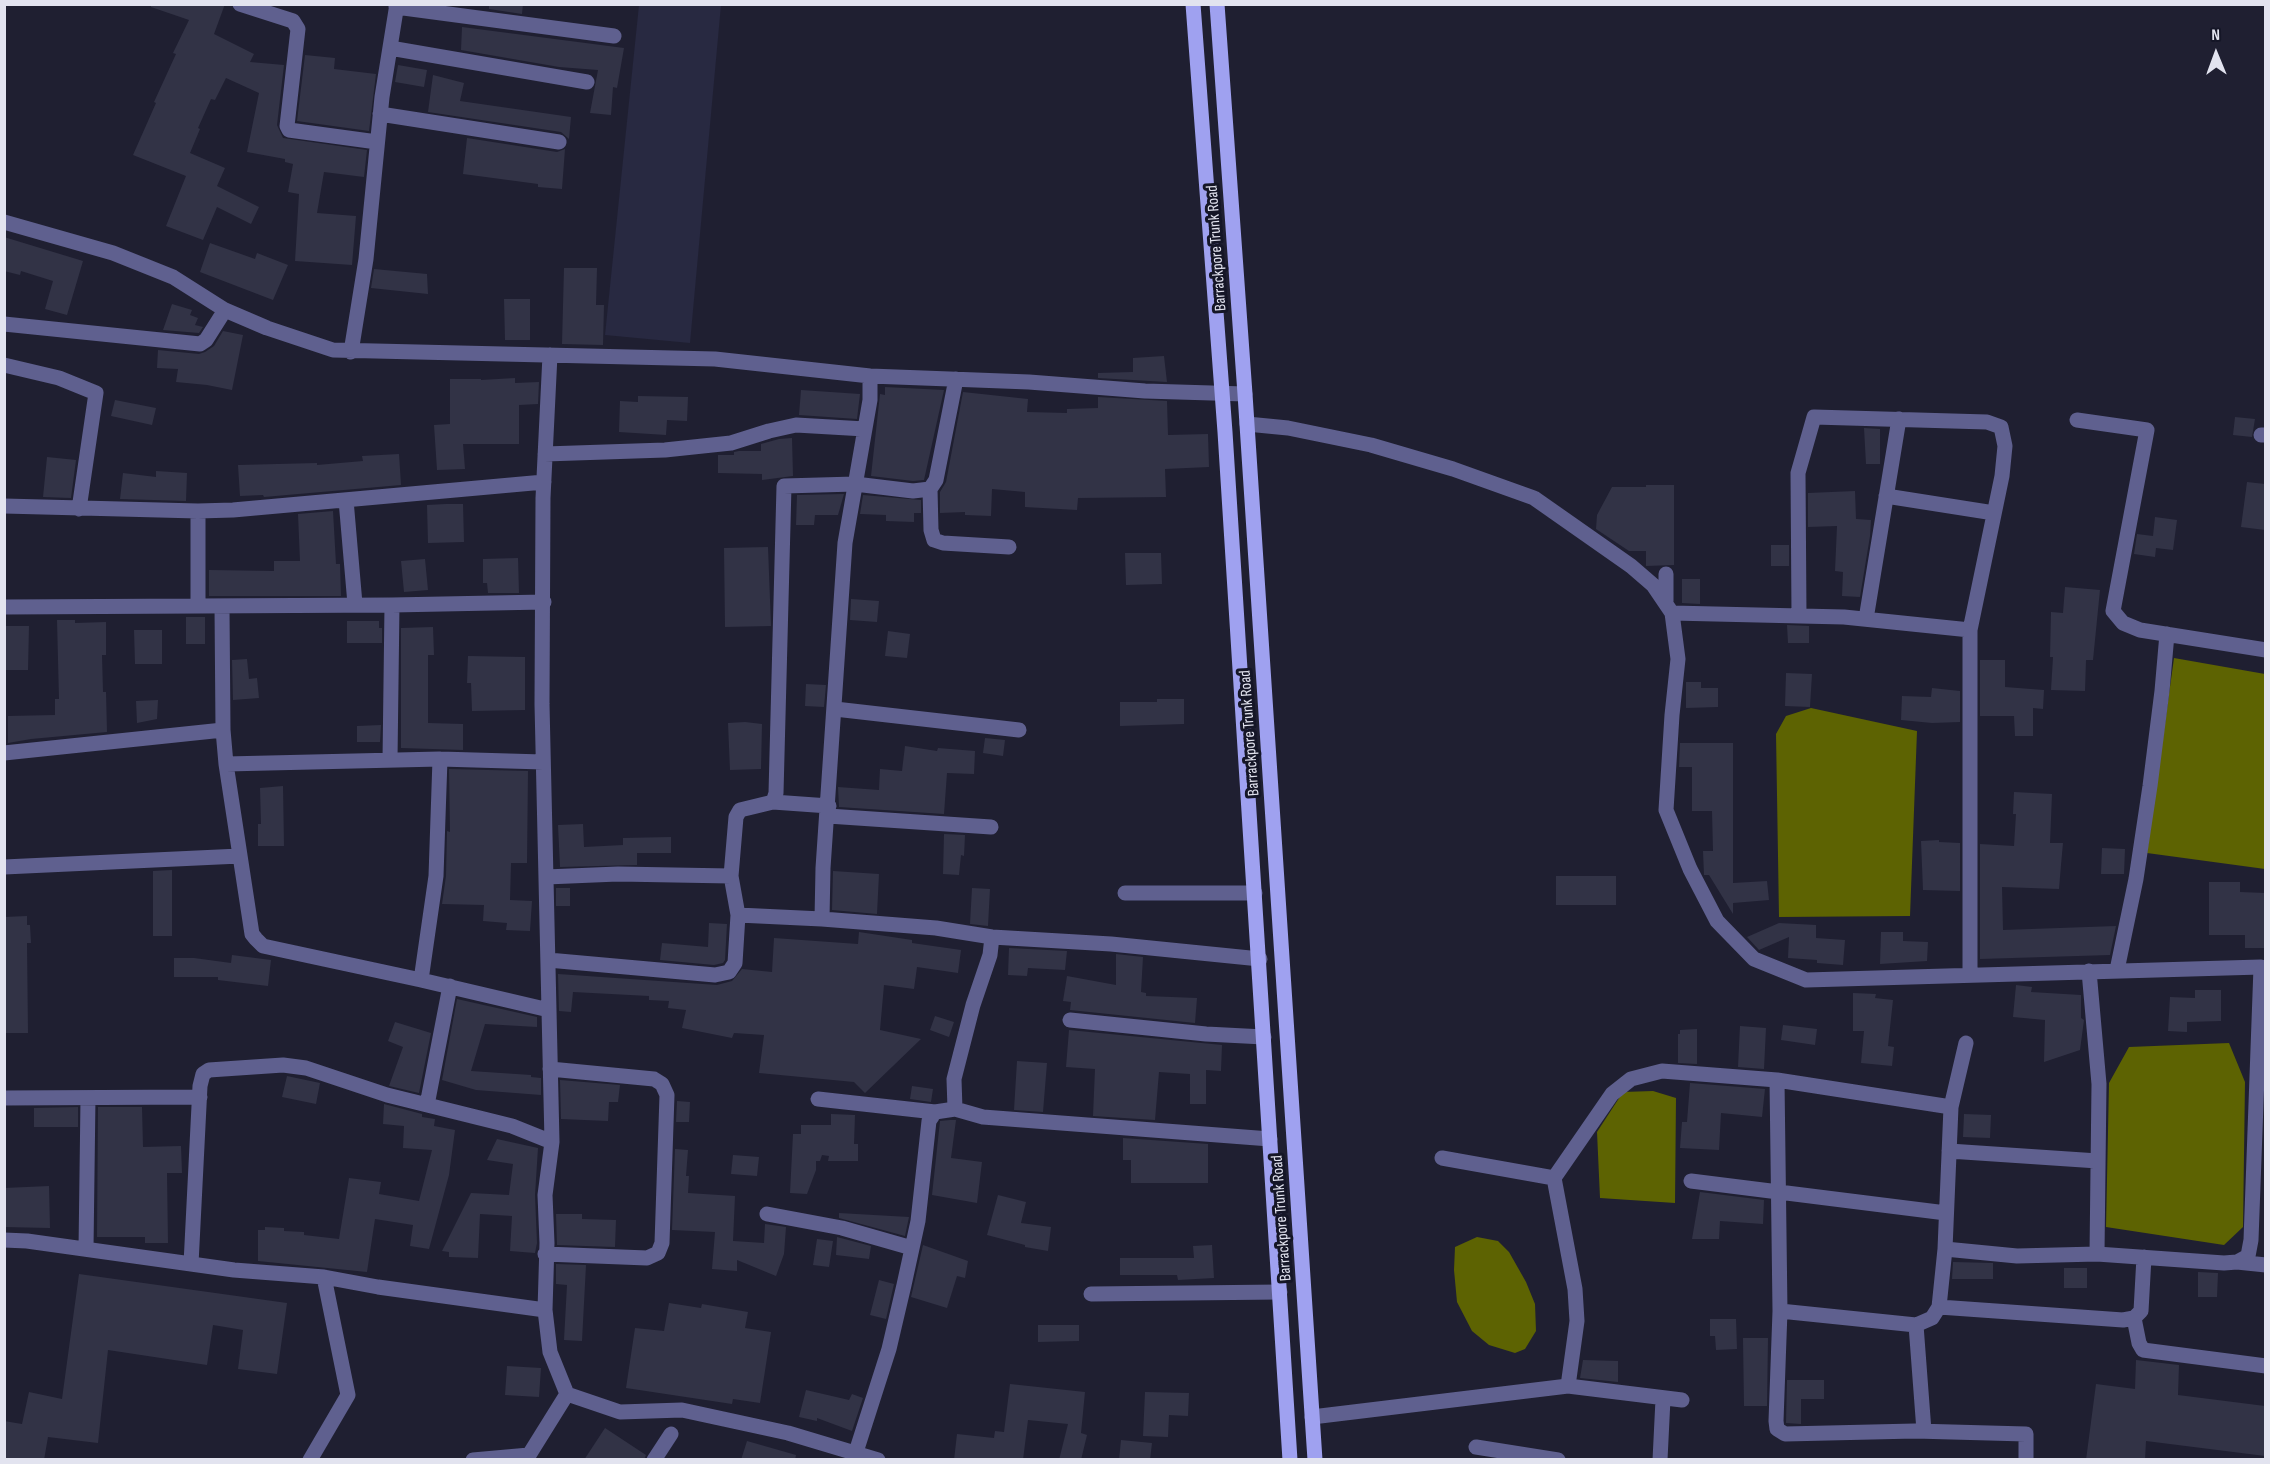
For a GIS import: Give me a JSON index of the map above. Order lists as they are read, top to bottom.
{
  "streets": {
    "main road": ["Barrackpore Trunk Road"]
  },
  "north": "top"
}
